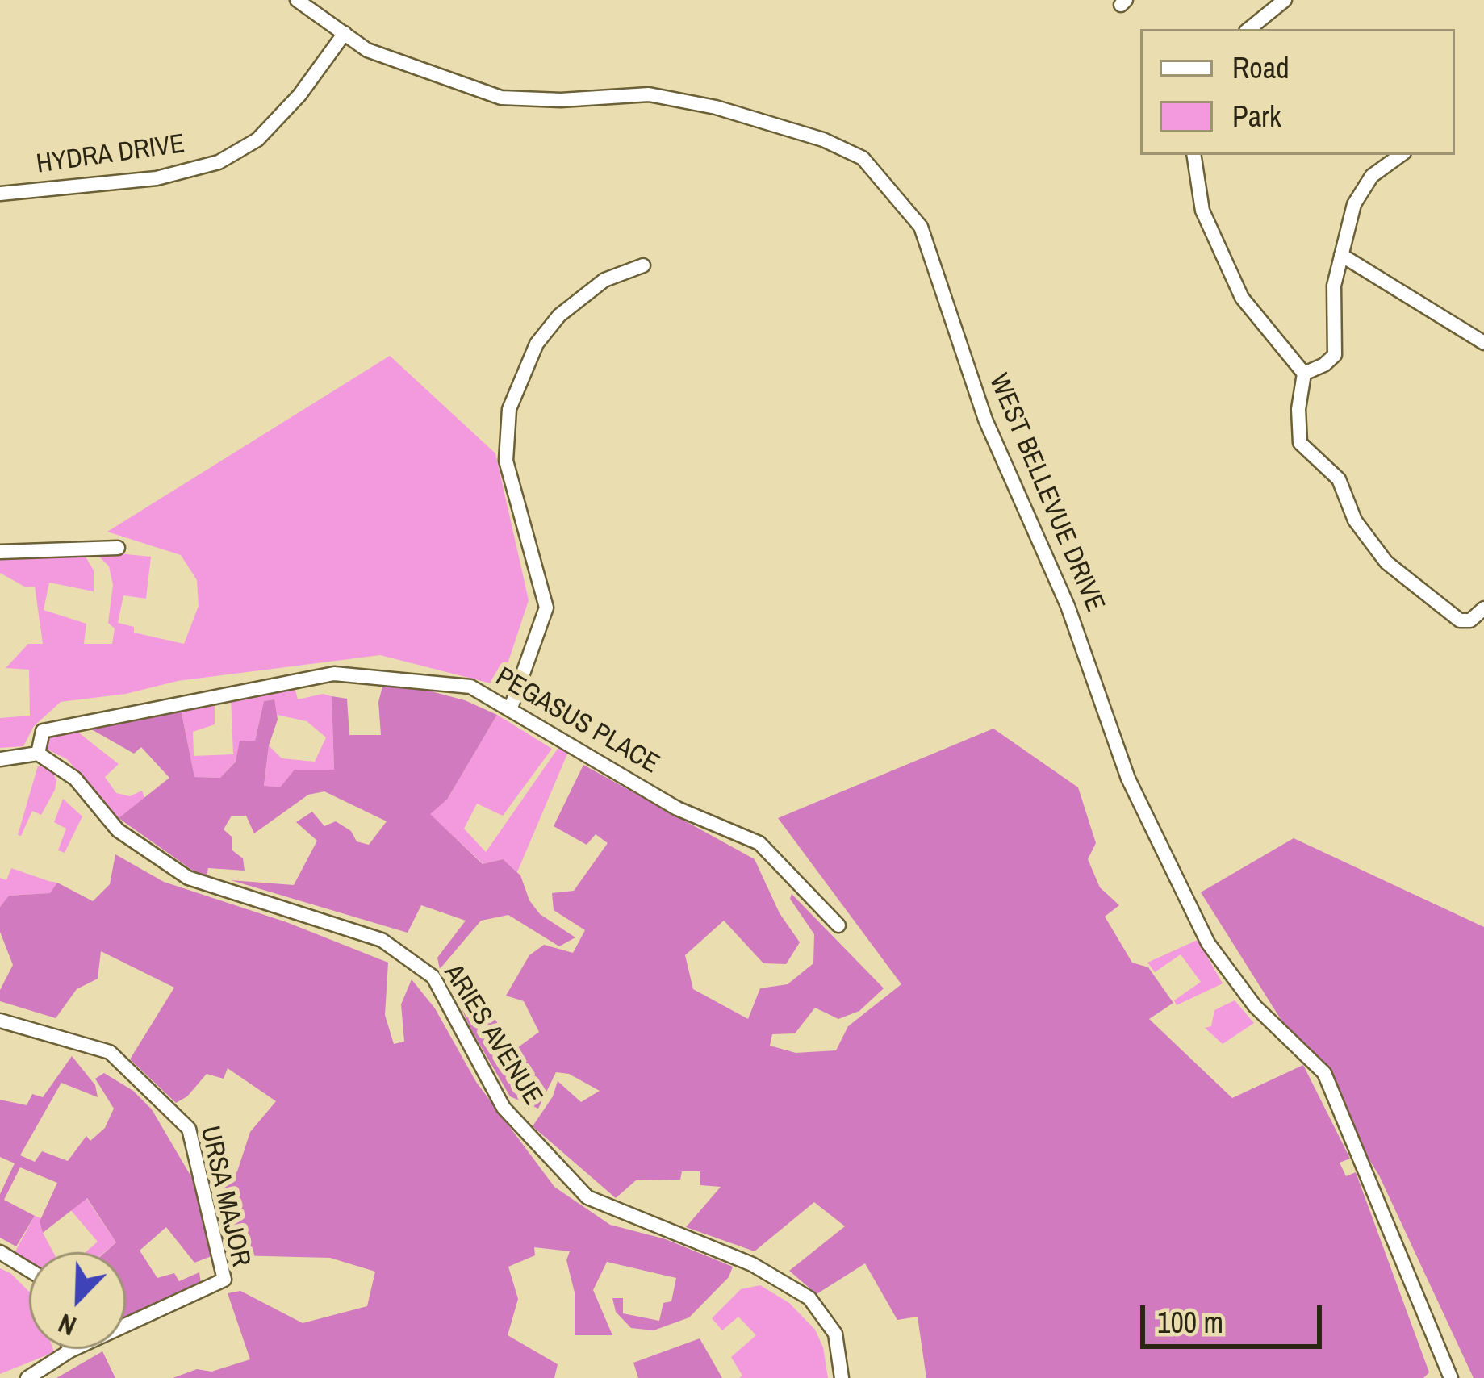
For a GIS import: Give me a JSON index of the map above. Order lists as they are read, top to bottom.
{
  "streets": {
    "street": [
      "HYDRA DRIVE",
      "WEST BELLEVUE DRIVE",
      "PEGASUS PLACE",
      "ARIES AVENUE",
      "URSA MAJOR"
    ]
  },
  "crossings": [
    ["HYDRA DRIVE", "WEST BELLEVUE DRIVE"],
    ["PEGASUS PLACE", "ARIES AVENUE"]
  ],
  "legend": ["Road", "Park"],
  "scale_bar": "100 m",
  "north": "bottom left"
}
